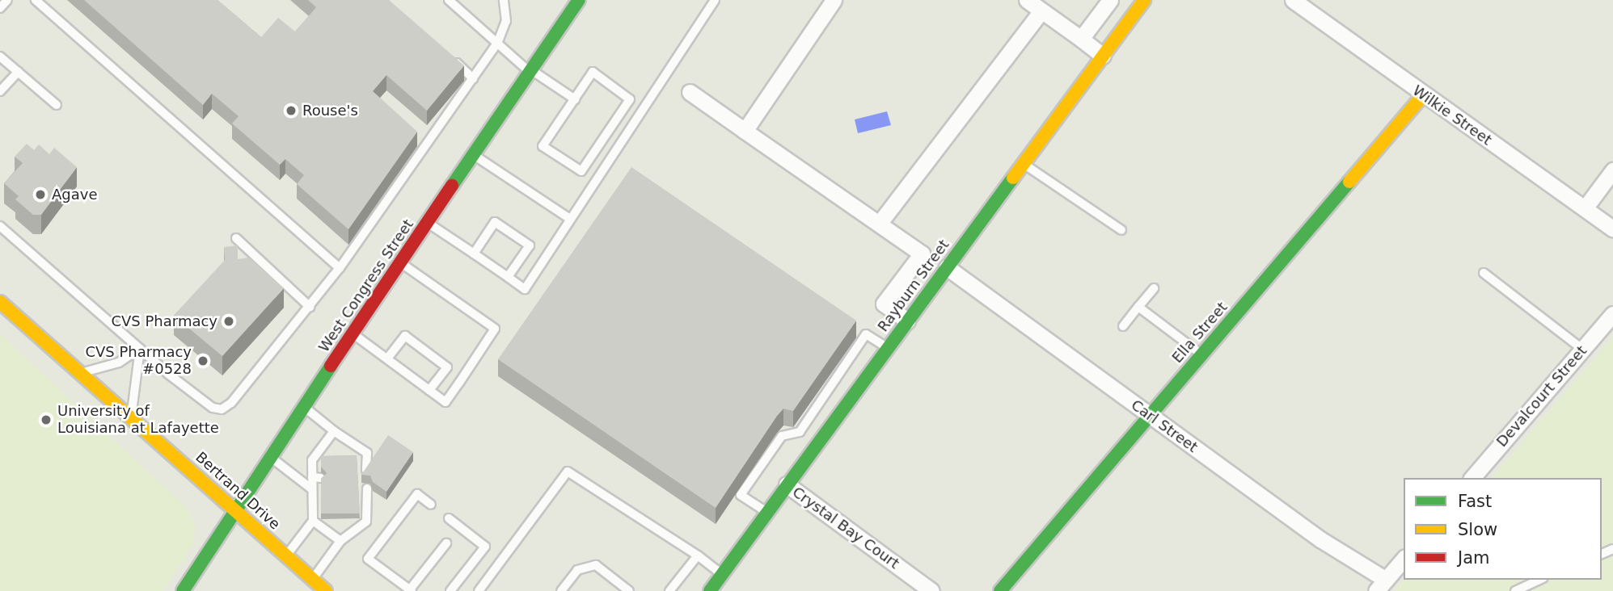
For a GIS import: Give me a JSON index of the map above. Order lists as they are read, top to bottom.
{
  "streets": {
    "street": [
      "Wilkie Street",
      "West Congress Street",
      "Rayburn Street",
      "Ella Street",
      "Devalcourt Street",
      "Carl Street",
      "Bertrand Drive",
      "Crystal Bay Court"
    ]
  },
  "crossings": [
    ["Wilkie Street", "Ella Street"],
    ["West Congress Street", "Bertrand Drive"],
    ["Rayburn Street", "Carl Street"],
    ["Rayburn Street", "Crystal Bay Court"],
    ["Ella Street", "Carl Street"]
  ],
  "places": [
    "Rouse's",
    "Agave",
    "CVS Pharmacy",
    "CVS Pharmacy #0528",
    "University of Louisiana at Lafayette"
  ],
  "legend": ["Fast", "Slow", "Jam"]
}
